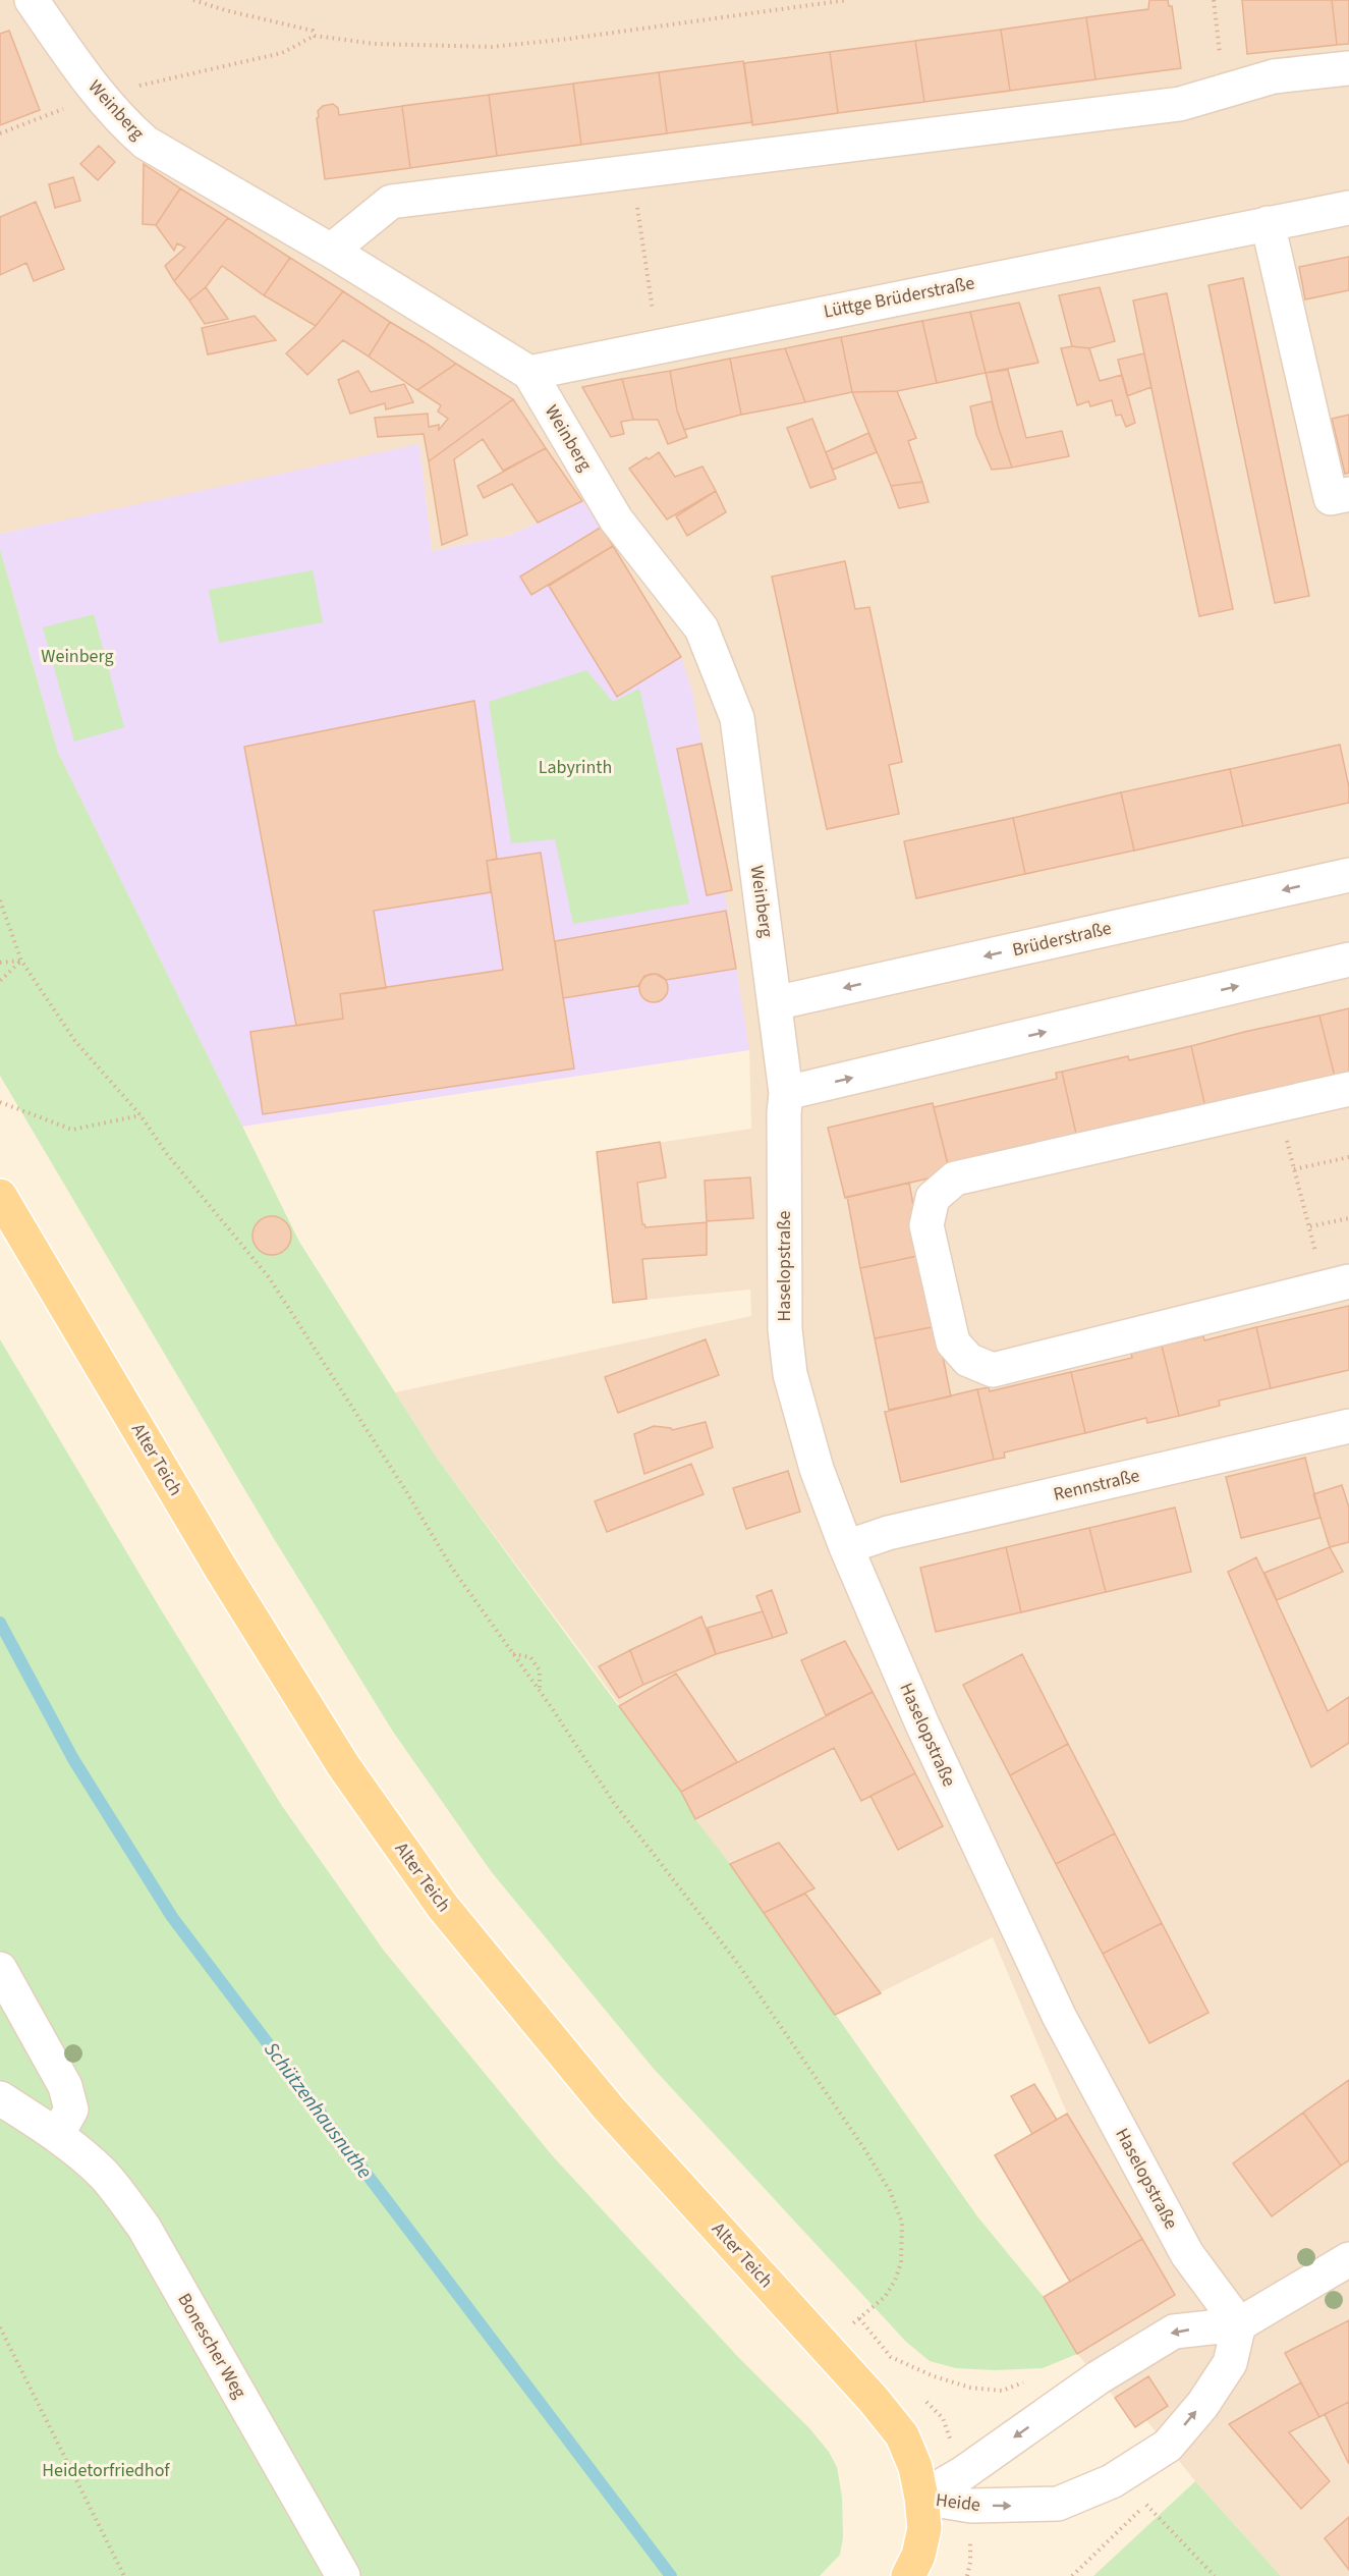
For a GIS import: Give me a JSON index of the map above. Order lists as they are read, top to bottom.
{
  "streets": {
    "main road": ["Alter Teich"],
    "street": [
      "Weinberg",
      "Lüttge Brüderstraße",
      "Brüderstraße",
      "Haselopstraße",
      "Rennstraße",
      "Bonescher Weg",
      "Heide"
    ]
  },
  "crossings": [
    ["Weinberg", "Lüttge Brüderstraße"],
    ["Weinberg", "Brüderstraße"],
    ["Weinberg", "Haselopstraße"],
    ["Haselopstraße", "Rennstraße"],
    ["Haselopstraße", "Heide"],
    ["Alter Teich", "Heide"]
  ],
  "water": ["Schützenhausnuthe"],
  "parks": ["Weinberg", "Labyrinth", "Heidetorfriedhof"]
}
